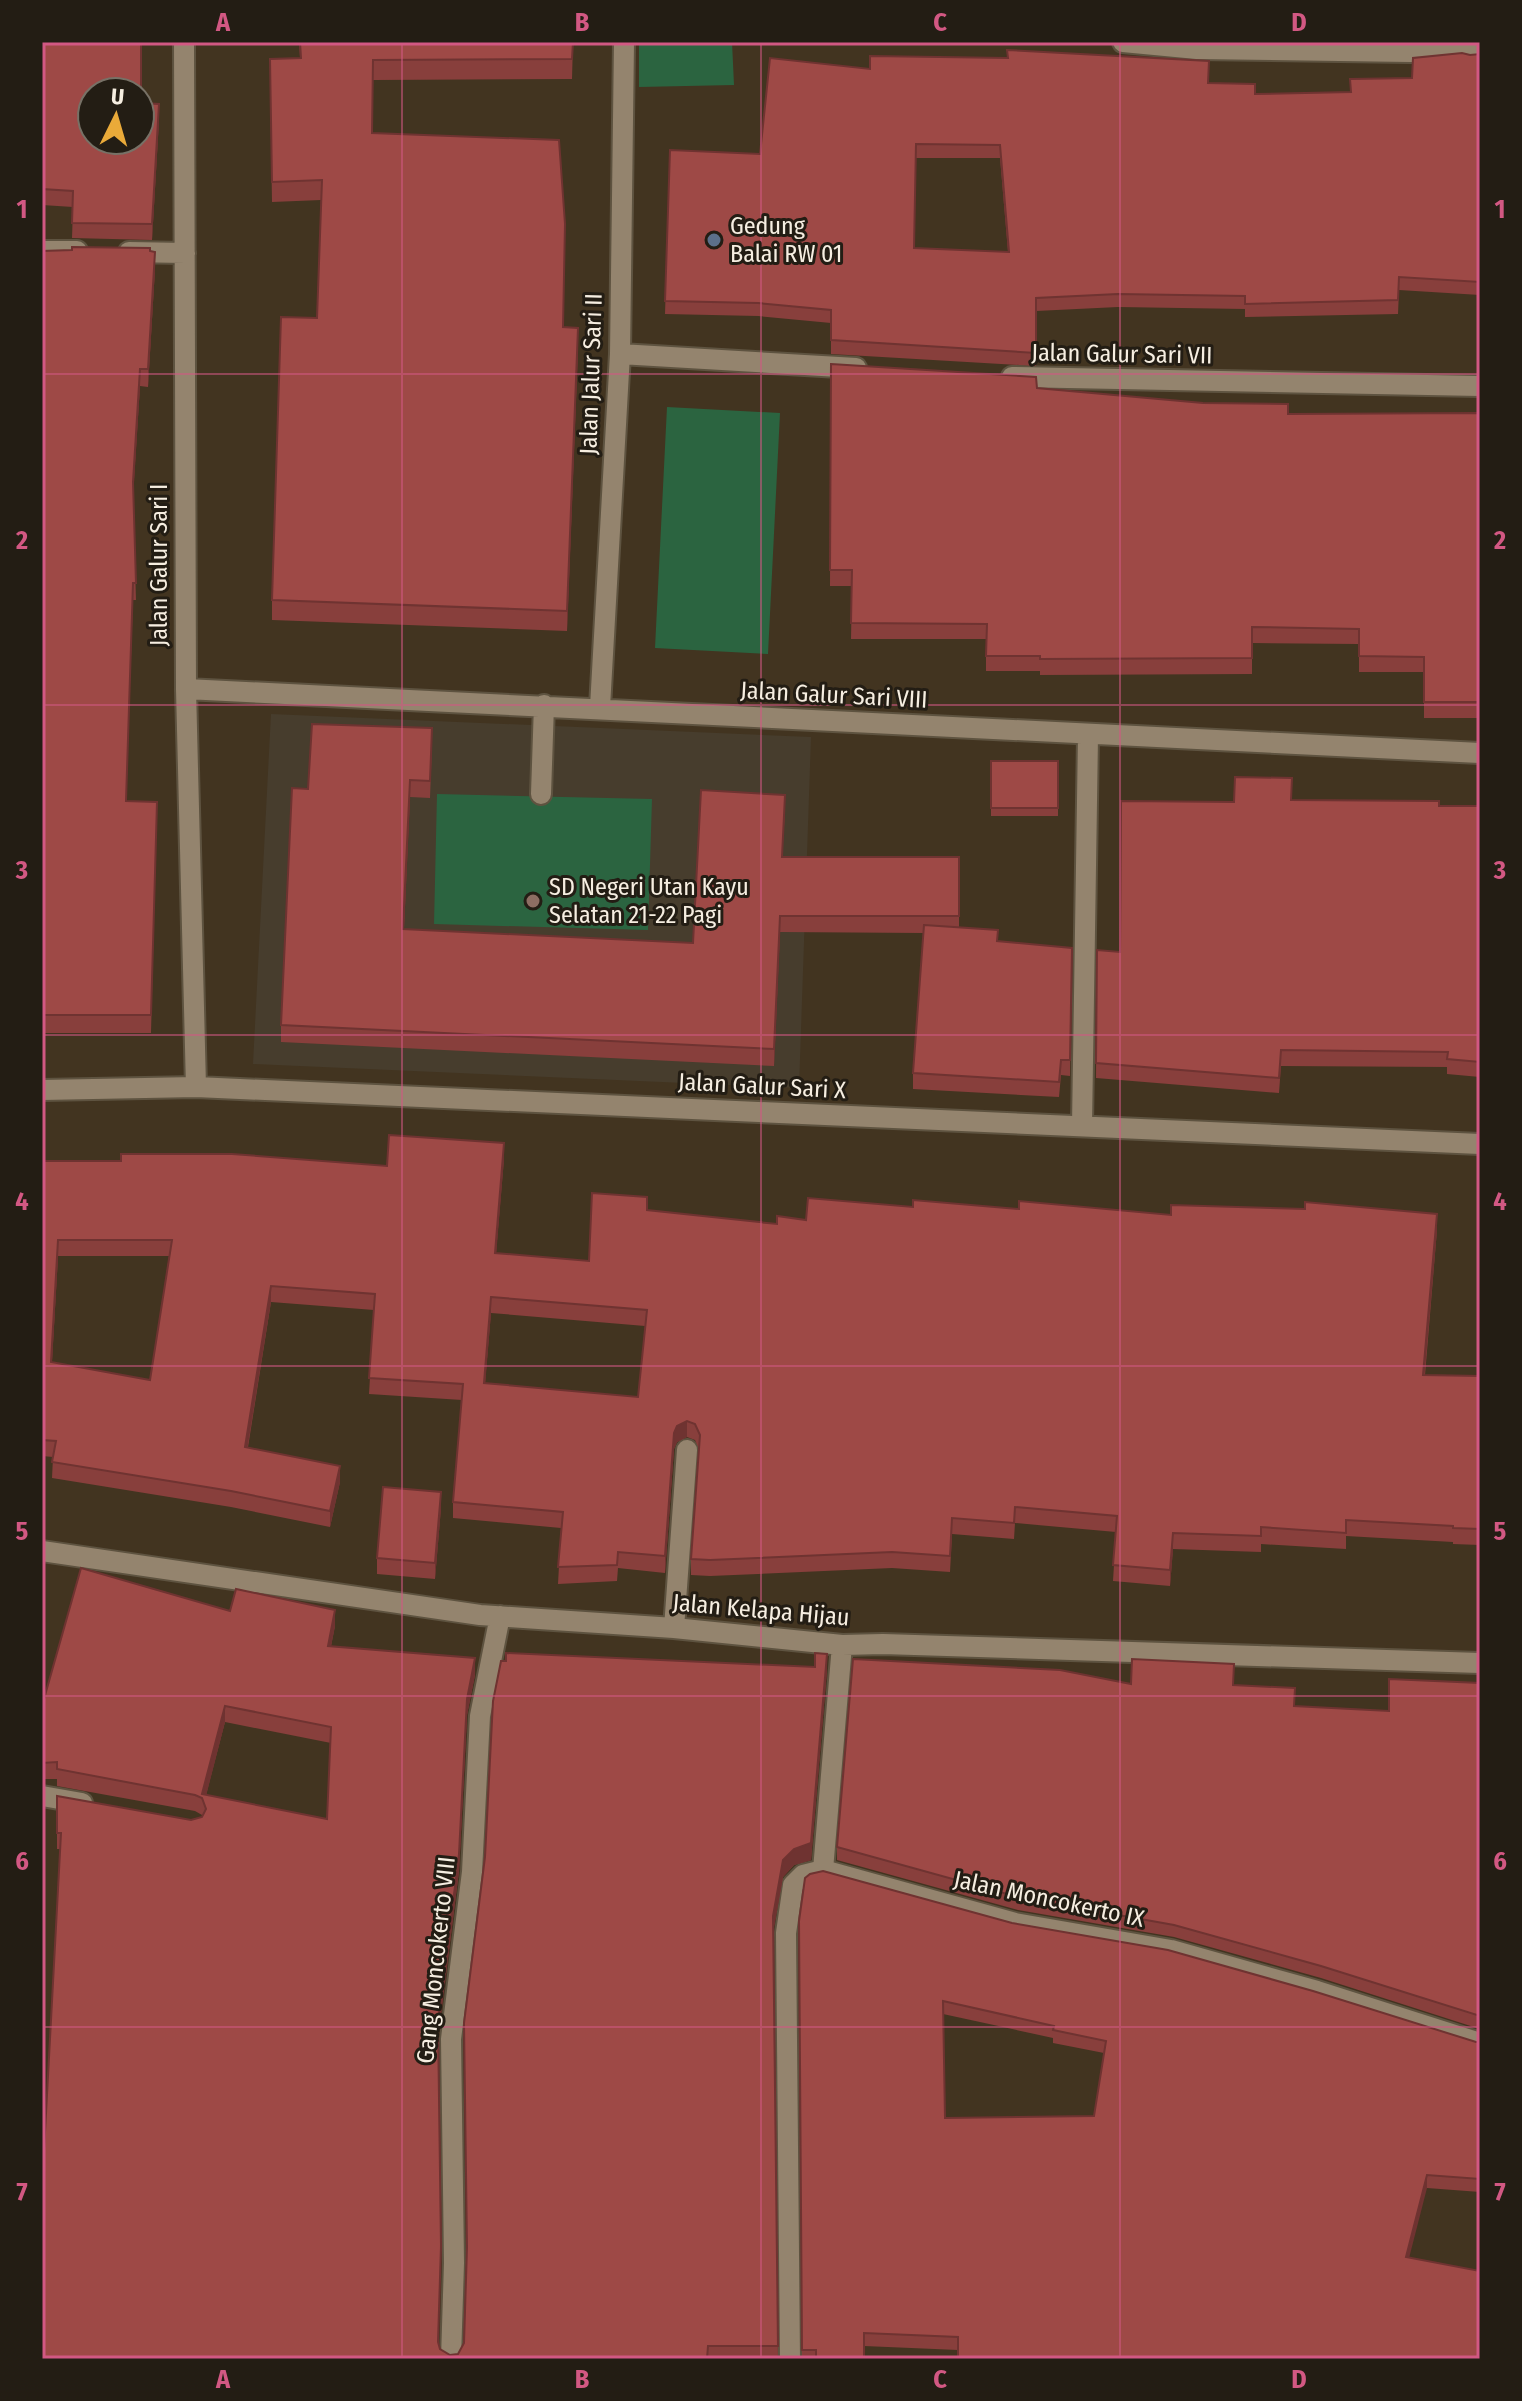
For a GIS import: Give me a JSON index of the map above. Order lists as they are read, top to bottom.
{
  "streets": {
    "street": [
      "Jalan Galur Sari VII",
      "Jalan Jalur Sari II",
      "Jalan Galur Sari I",
      "Jalan Galur Sari VIII",
      "Jalan Galur Sari X",
      "Jalan Kelapa Hijau",
      "Jalan Moncokerto IX",
      "Gang Moncokerto VIII"
    ]
  },
  "crossings": [
    ["Jalan Jalur Sari II", "Jalan Galur Sari VIII"],
    ["Jalan Galur Sari I", "Jalan Galur Sari VIII"],
    ["Jalan Galur Sari I", "Jalan Galur Sari X"],
    ["Jalan Kelapa Hijau", "Gang Moncokerto VIII"]
  ],
  "places": ["Gedung Balai RW 01", "SD Negeri Utan Kayu Selatan 21-22 Pagi"],
  "north": "top",
  "grid": {
    "columns": [
      "A",
      "B",
      "C",
      "D"
    ],
    "rows": [
      "1",
      "2",
      "3",
      "4",
      "5",
      "6",
      "7"
    ]
  }
}
